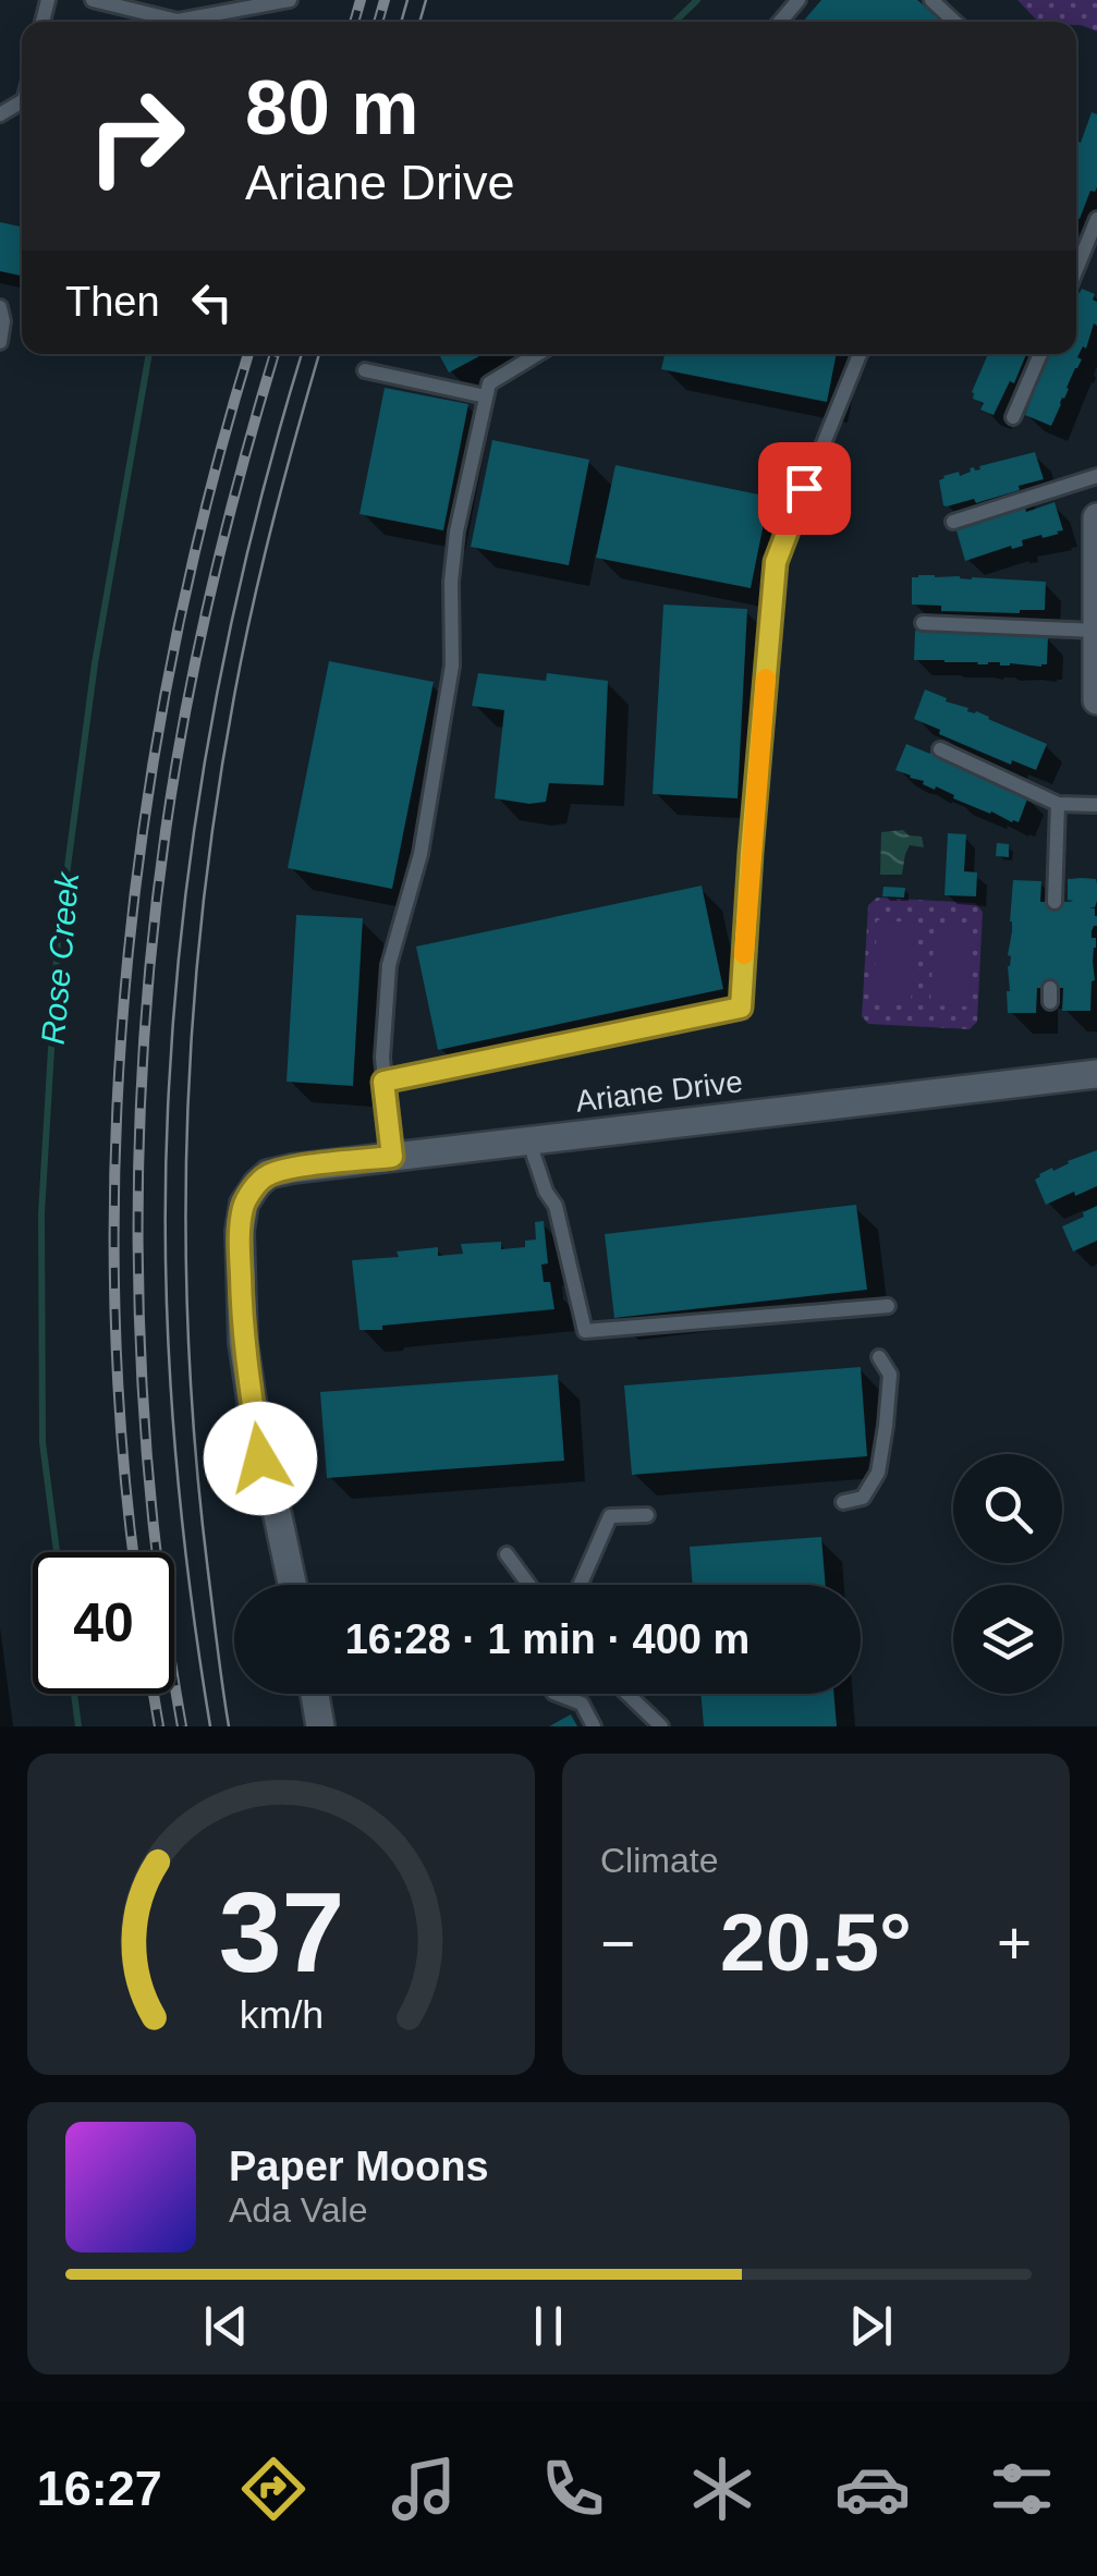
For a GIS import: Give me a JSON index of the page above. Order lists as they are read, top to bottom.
{
  "streets": {
    "street": ["Ariane Drive"]
  },
  "water": ["Rose Creek"],
  "page": {
    "turn": ["80 m", "Ariane Drive"],
    "then": "Then",
    "limit": "40",
    "trip": "16:28 · 1 min · 400 m",
    "tile": "Climate",
    "heat": ["−", "20.5°", "+"],
    "song": ["Paper Moons", "Ada Vale"],
    "tabs": "16:27",
    "gauge": ["37", "km/h"]
  }
}
